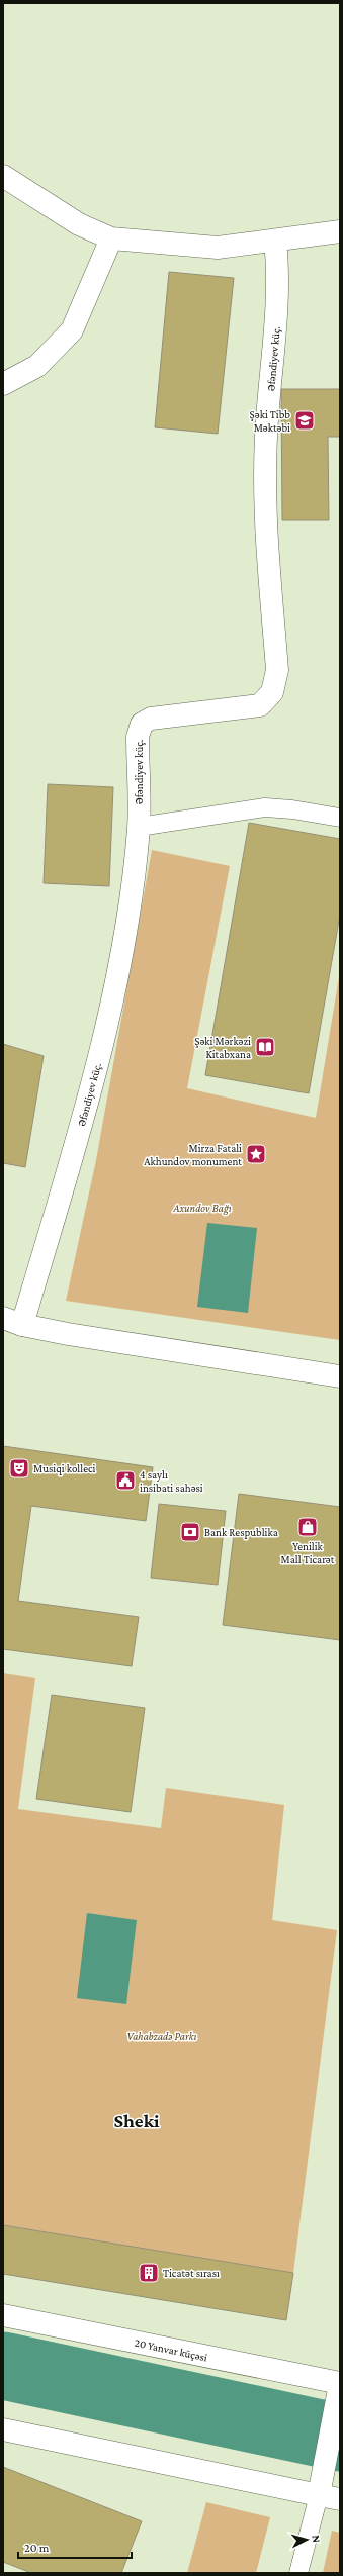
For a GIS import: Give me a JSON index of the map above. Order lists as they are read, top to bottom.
{
  "streets": {
    "street": ["Əfəndiyev küç.", "20 Yanvar küçəsi"]
  },
  "districts": ["Sheki"],
  "parks": ["Axundov Bağı", "Vahabzadə Parkı"],
  "places": {
    "school or university": ["Şəki Tibb Məktəbi"],
    "library": ["Şəki Mərkəzi Kitabxana"],
    "place": ["Mirza Fatali Akhundov monument"],
    "theatre": ["Musiqi kolleci"],
    "public building": ["4 saylı insibati sahəsi"],
    "shop": ["Yenilik Mall Ticarət"],
    "bank": ["Bank Respublika"],
    "building": ["Ticatət sırası"]
  },
  "scale_bar": "20 m",
  "north": "right"
}
